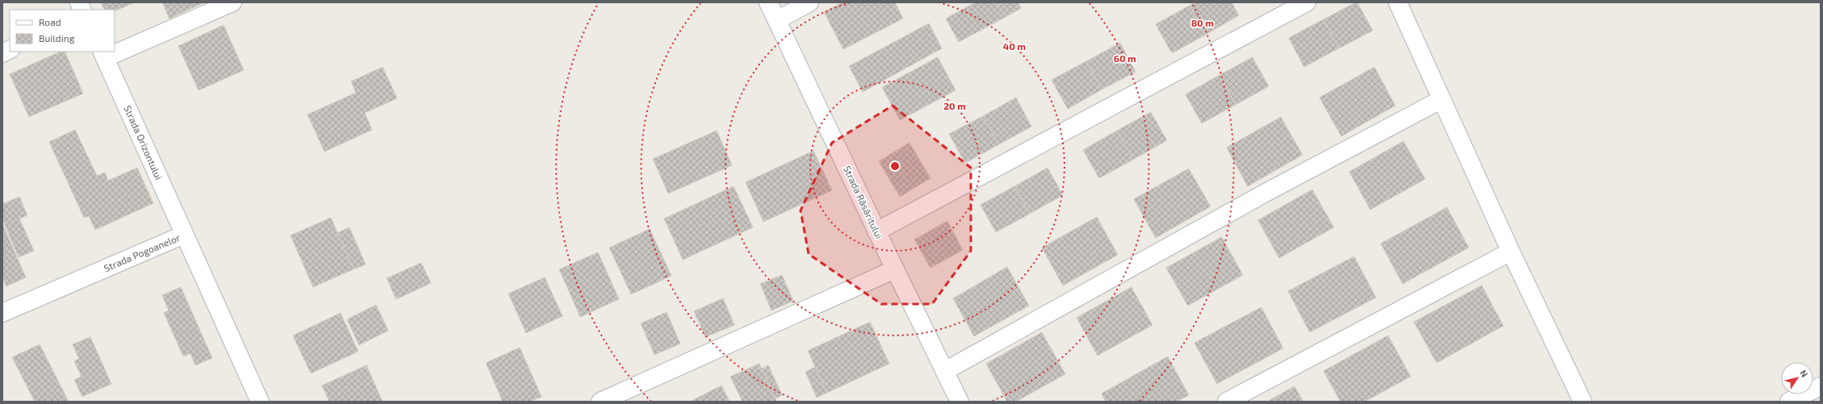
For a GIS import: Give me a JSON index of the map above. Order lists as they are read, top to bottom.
{
  "streets": {
    "street": ["Strada Orizontului", "Strada Răsăritului", "Strada Pogoanelor"]
  },
  "crossings": [
    ["Strada Orizontului", "Strada Pogoanelor"]
  ],
  "legend": ["Road", "Building"],
  "north": "top right",
  "rings": [
    "80 m",
    "40 m",
    "60 m",
    "20 m"
  ]
}
